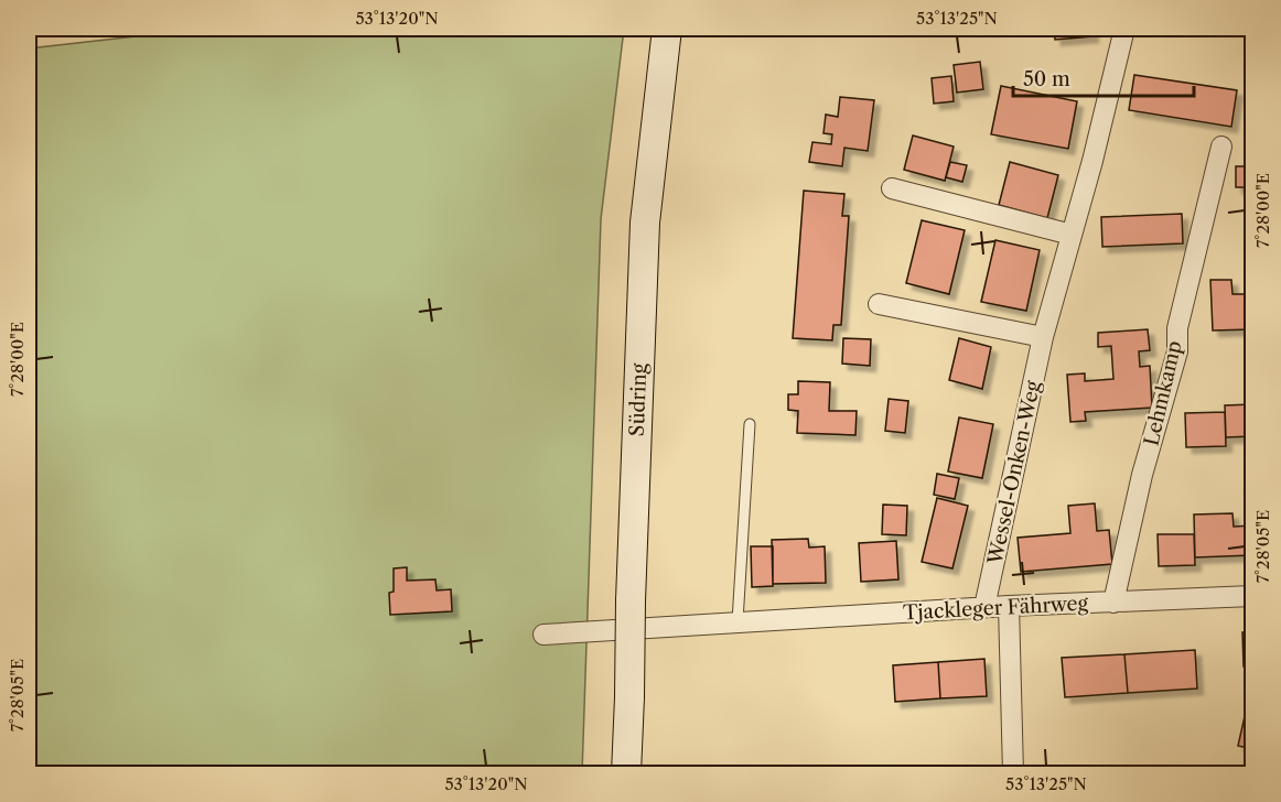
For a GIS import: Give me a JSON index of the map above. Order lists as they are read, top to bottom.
{
  "streets": {
    "main road": ["Südring"],
    "street": ["Lehmkamp", "Wessel-Onken-Weg", "Tjackleger Fährweg"]
  },
  "crossings": [
    ["Lehmkamp", "Tjackleger Fährweg"],
    ["Wessel-Onken-Weg", "Tjackleger Fährweg"]
  ],
  "scale_bar": "50 m",
  "coordinates": [
    "53°13'20\"N",
    "53°13'25\"N",
    "7°28'00\"E",
    "7°28'05\"E"
  ]
}
